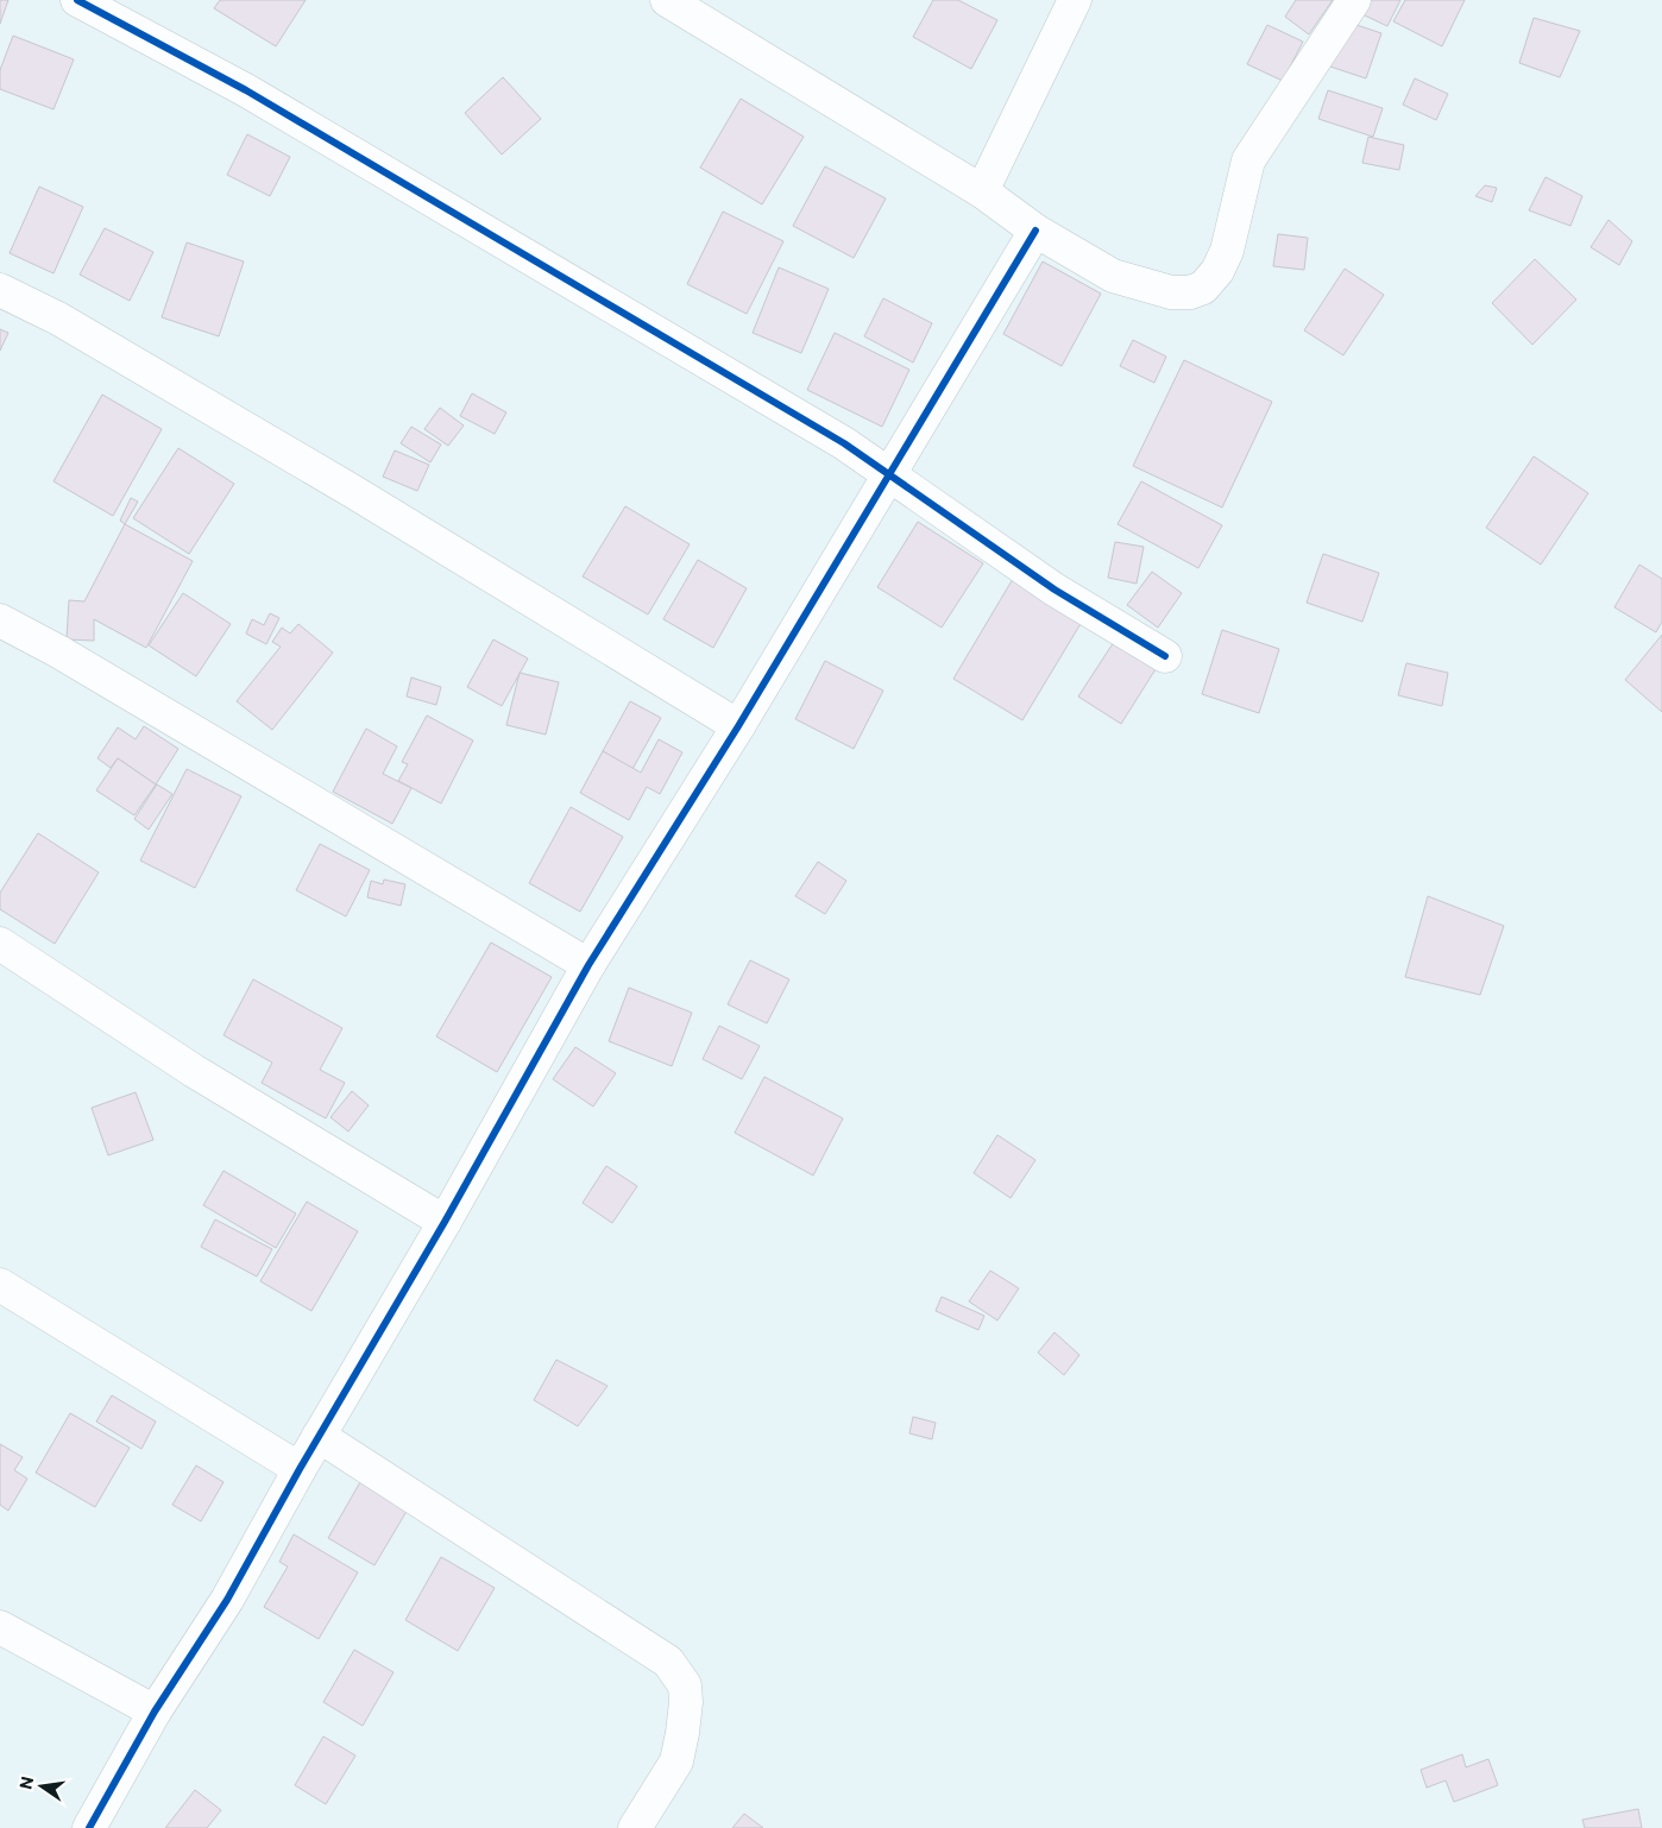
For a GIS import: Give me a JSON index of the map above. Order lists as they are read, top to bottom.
{
  "north": "left"
}
